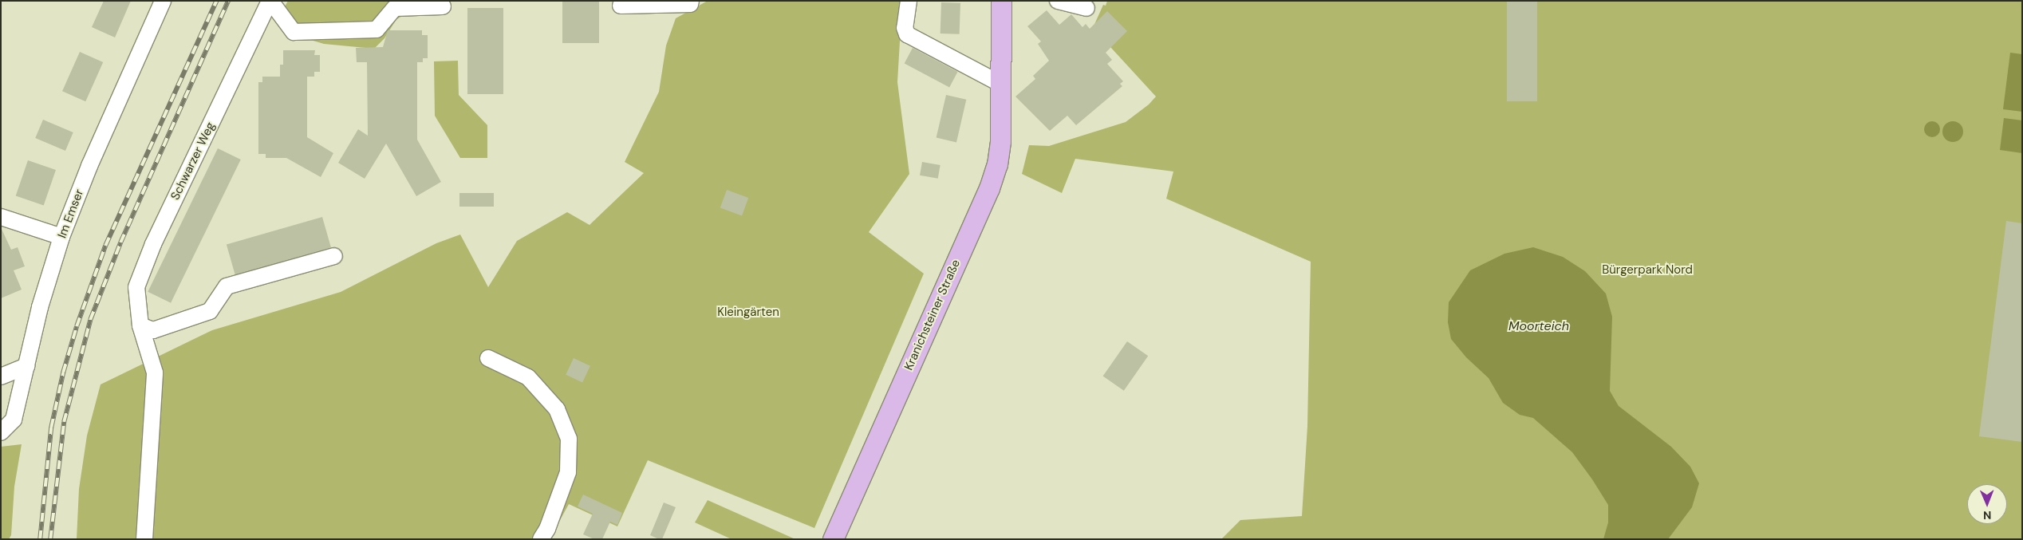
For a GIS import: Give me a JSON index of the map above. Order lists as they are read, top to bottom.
{
  "streets": {
    "main road": ["Kranichsteiner Straße"],
    "street": ["Schwarzer Weg", "Im Emser"]
  },
  "water": ["Moorteich"],
  "parks": ["Bürgerpark Nord", "Kleingärten"],
  "north": "bottom"
}
